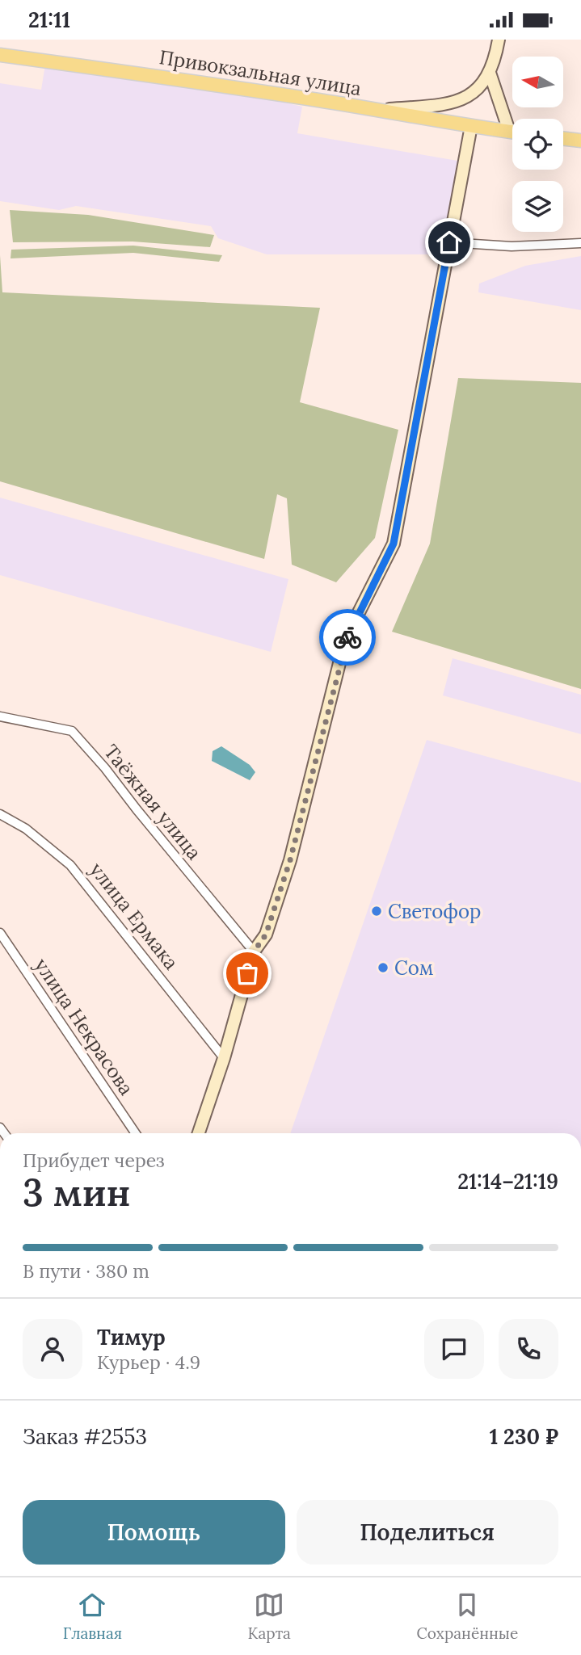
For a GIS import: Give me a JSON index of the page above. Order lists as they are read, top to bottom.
{
  "streets": {
    "main road": ["Привокзальная улица"],
    "street": ["Таёжная улица", "улица Ермака", "улица Некрасова"]
  },
  "places": ["Светофор", "Сом"],
  "north": "left",
  "page": {
    "status": "21:11",
    "heading": ["3 мин", "Прибудет через", "21:14–21:19"],
    "panel": [
      "Тимур",
      "Курьер · 4.9",
      "Заказ #2553",
      "1 230 ₽"
    ],
    "bar": "В пути · 380 m",
    "buttons": ["Помощь", "Поделиться"],
    "tabs": ["Главная", "Карта", "Сохранённые"]
  }
}
